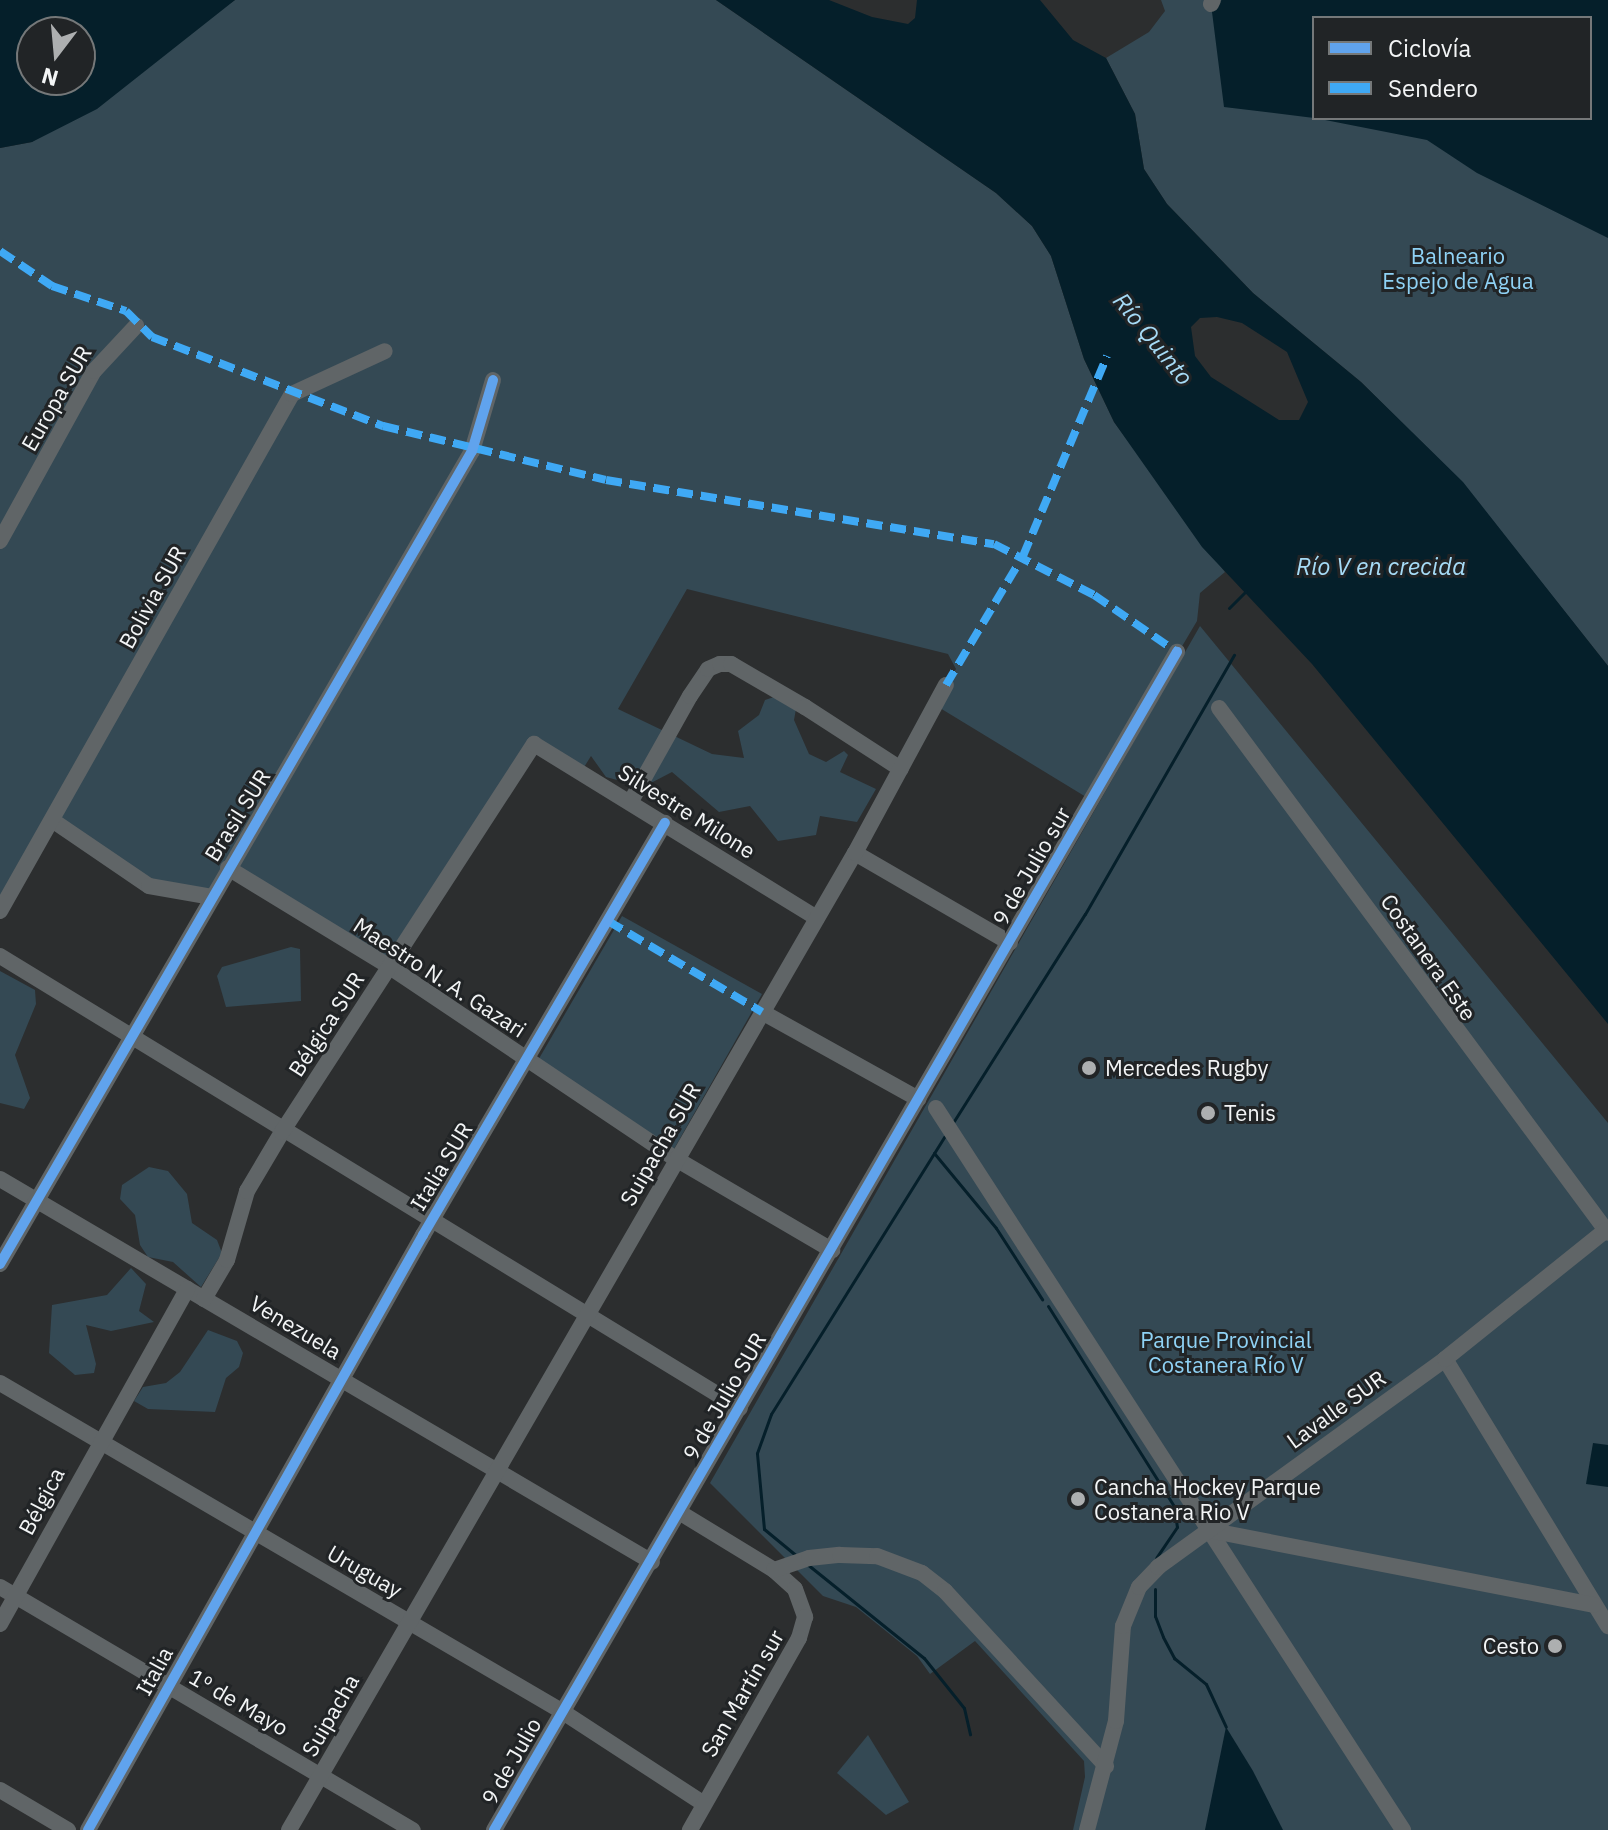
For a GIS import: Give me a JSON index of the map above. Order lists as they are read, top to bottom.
{
  "streets": {
    "street": [
      "Europa SUR",
      "Bolivia SUR",
      "Silvestre Milone",
      "Brasil SUR",
      "9 de Julio sur",
      "Costanera Este",
      "Maestro N. A. Gazari",
      "Bélgica SUR",
      "Suipacha SUR",
      "Italia SUR",
      "Venezuela",
      "9 de Julio SUR",
      "Lavalle SUR",
      "Bélgica",
      "Uruguay",
      "Italia",
      "San Martín sur",
      "1º de Mayo",
      "Suipacha",
      "9 de Julio"
    ]
  },
  "crossings": [
    ["Silvestre Milone", "Bélgica SUR"],
    ["Silvestre Milone", "Suipacha SUR"],
    ["Silvestre Milone", "Italia SUR"],
    ["Brasil SUR", "Maestro N. A. Gazari"],
    ["Brasil SUR", "Venezuela"],
    ["9 de Julio sur", "9 de Julio SUR"],
    ["Costanera Este", "Lavalle SUR"],
    ["Maestro N. A. Gazari", "Bélgica SUR"],
    ["Maestro N. A. Gazari", "Suipacha SUR"],
    ["Maestro N. A. Gazari", "Italia SUR"],
    ["Maestro N. A. Gazari", "9 de Julio SUR"],
    ["Bélgica SUR", "Venezuela"],
    ["Suipacha SUR", "Venezuela"],
    ["Suipacha SUR", "Uruguay"],
    ["Suipacha SUR", "Suipacha"],
    ["Italia SUR", "Venezuela"],
    ["Italia SUR", "Uruguay"],
    ["Italia SUR", "Italia"],
    ["Venezuela", "9 de Julio SUR"],
    ["9 de Julio SUR", "Uruguay"],
    ["9 de Julio SUR", "9 de Julio"],
    ["Bélgica", "Uruguay"],
    ["Bélgica", "1º de Mayo"],
    ["Uruguay", "Italia"],
    ["Uruguay", "San Martín sur"],
    ["Uruguay", "Suipacha"],
    ["Uruguay", "9 de Julio"],
    ["Italia", "1º de Mayo"],
    ["1º de Mayo", "Suipacha"]
  ],
  "water": ["Río Quinto", "Río V en crecida"],
  "parks": ["Balneario Espejo de Agua", "Parque Provincial Costanera Río V"],
  "places": [
    "Mercedes Rugby",
    "Tenis",
    "Cancha Hockey Parque Costanera Rio V",
    "Cesto"
  ],
  "legend": ["Ciclovía", "Sendero"],
  "north": "bottom"
}
